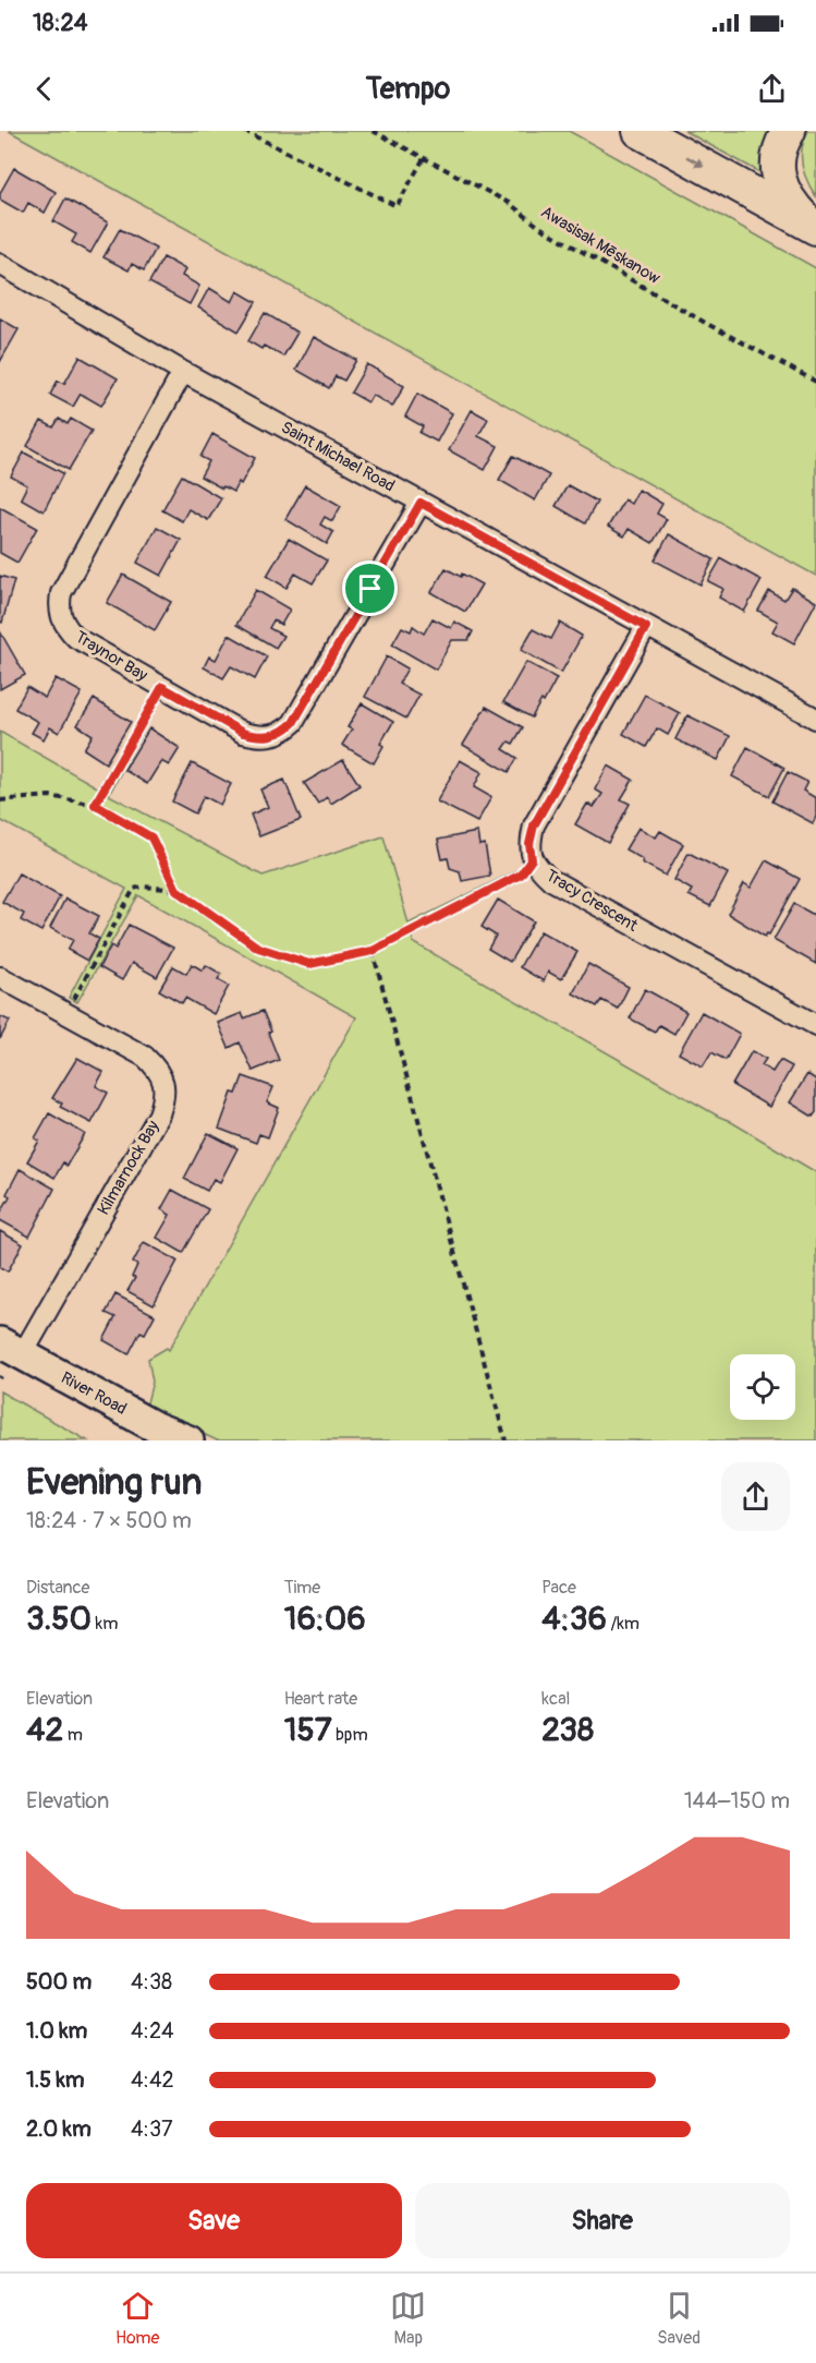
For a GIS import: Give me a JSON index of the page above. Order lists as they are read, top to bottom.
{
  "streets": {
    "street": [
      "Saint Michael Road",
      "Traynor Bay",
      "Tracy Crescent",
      "Kilmarnock Bay",
      "River Road"
    ],
    "path": ["Awasisak Mēskanow"]
  },
  "crossings": [
    ["Saint Michael Road", "Traynor Bay"],
    ["Saint Michael Road", "Tracy Crescent"],
    ["Kilmarnock Bay", "River Road"]
  ],
  "page": {
    "status": "18:24",
    "header": "Tempo",
    "heading": ["Evening run", "18:24 · 7 × 500 m"],
    "stats": [
      ["Distance", "3.50 km"],
      ["Time", "16:06"],
      ["Pace", "4:36 /km"],
      ["Elevation", "42 m"],
      ["Heart rate", "157 bpm"],
      ["kcal", "238"]
    ],
    "chart": ["Elevation", "144–150 m"],
    "list": [
      {
        "name": "500 m",
        "note": "4:38"
      },
      {
        "name": "1.0 km",
        "note": "4:24"
      },
      {
        "name": "1.5 km",
        "note": "4:42"
      },
      {
        "name": "2.0 km",
        "note": "4:37"
      }
    ],
    "buttons": ["Save", "Share"],
    "tabs": ["Home", "Map", "Saved"]
  }
}
